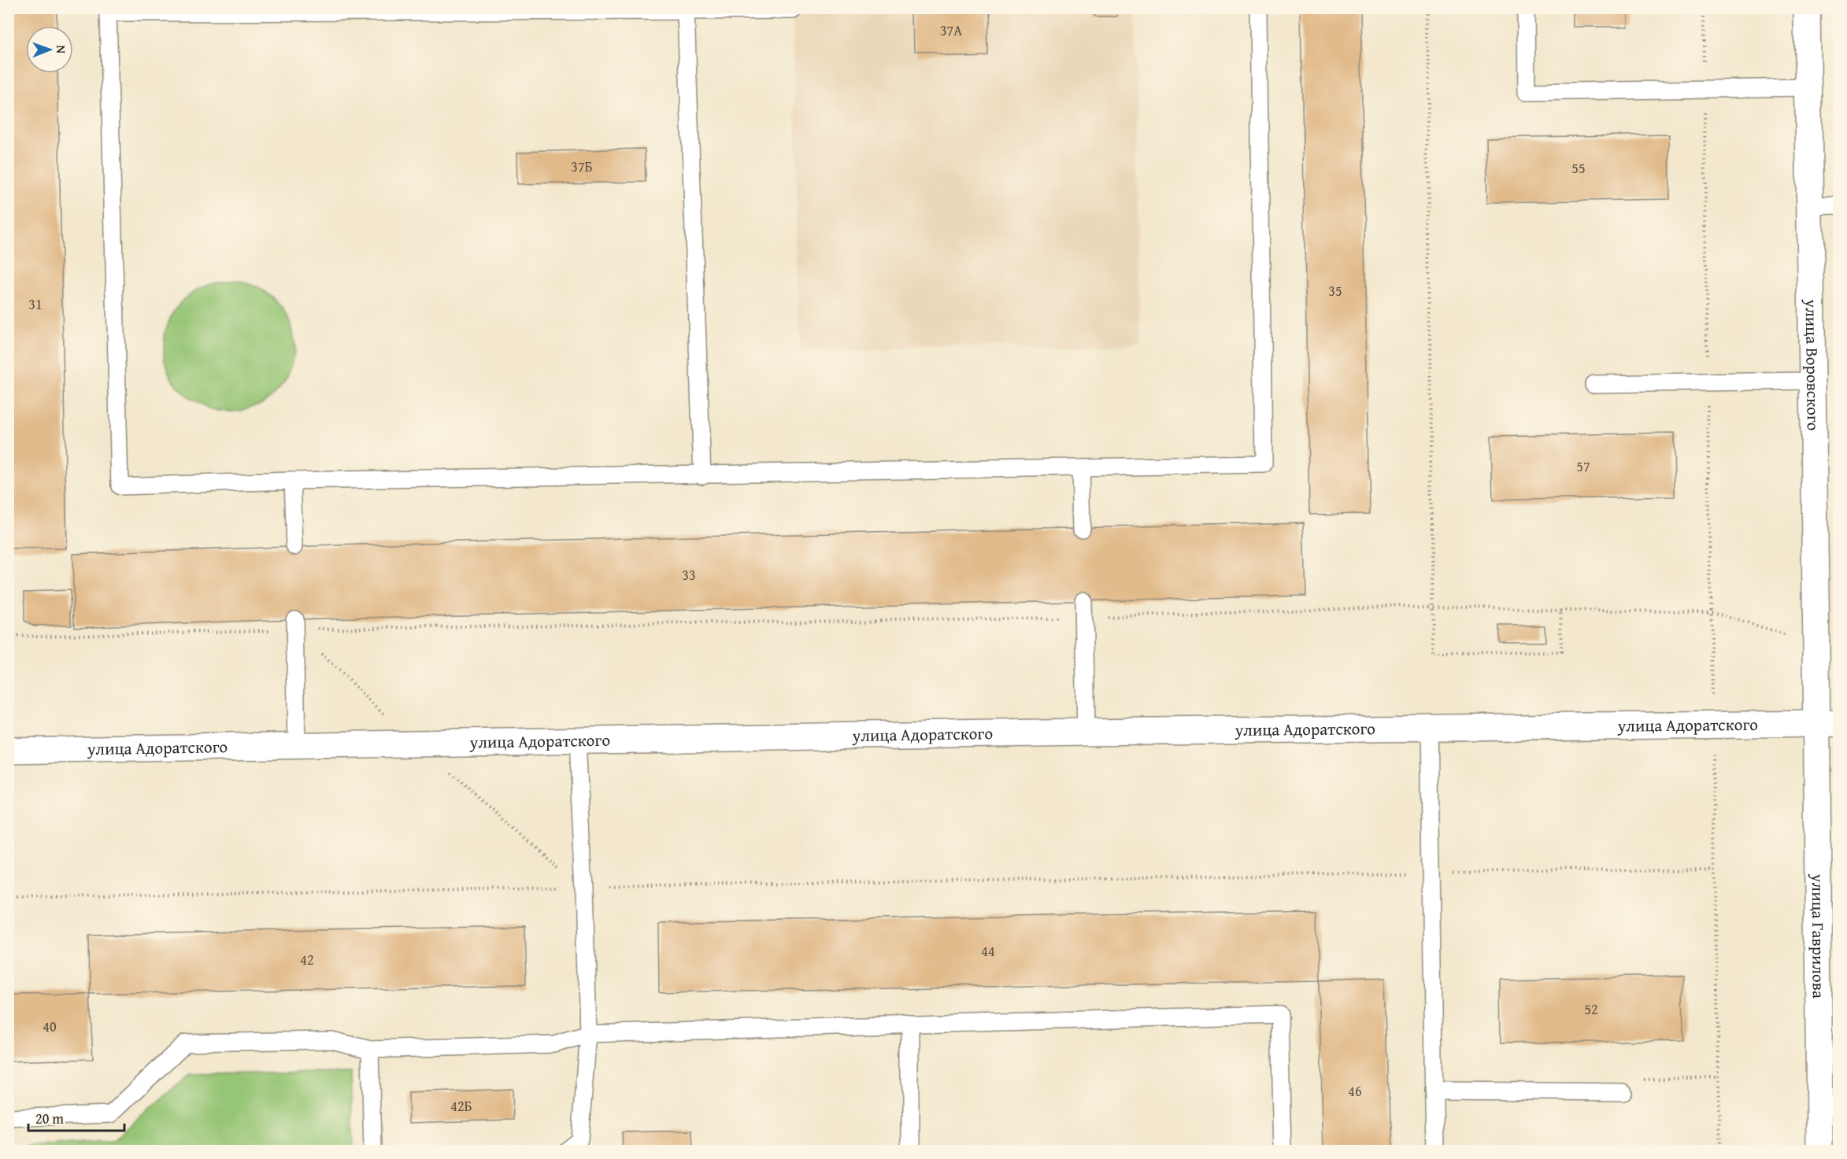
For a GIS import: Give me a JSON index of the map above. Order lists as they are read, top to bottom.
{
  "streets": {
    "street": ["улица Воровского", "улица Адоратского", "улица Гаврилова"]
  },
  "crossings": [
    ["улица Воровского", "улица Адоратского"],
    ["улица Воровского", "улица Гаврилова"],
    ["улица Адоратского", "улица Гаврилова"]
  ],
  "house_numbers": [
    "37А",
    "37Б",
    "55",
    "35",
    "31",
    "57",
    "33",
    "44",
    "42",
    "52",
    "40",
    "46",
    "42Б"
  ],
  "scale_bar": "20 m",
  "north": "right"
}
